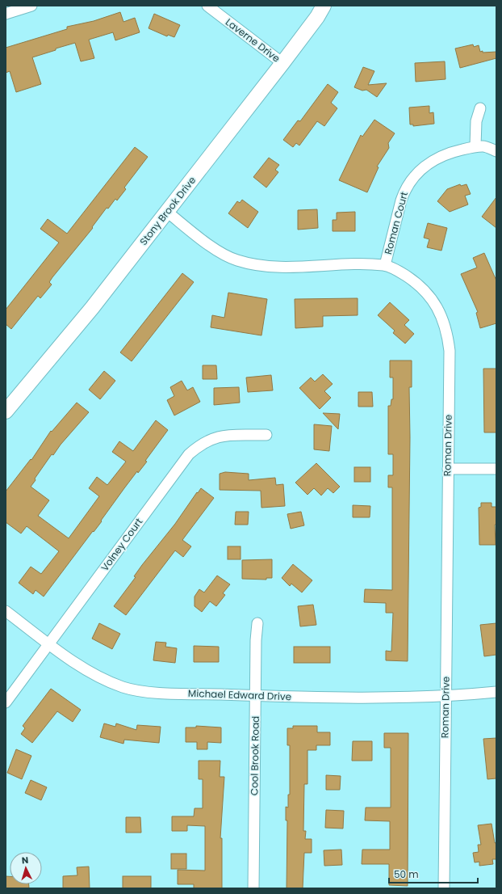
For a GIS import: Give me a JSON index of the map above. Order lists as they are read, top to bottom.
{
  "streets": {
    "street": [
      "Laverne Drive",
      "Stony Brook Drive",
      "Roman Court",
      "Roman Drive",
      "Volney Court",
      "Michael Edward Drive",
      "Cool Brook Road"
    ]
  },
  "crossings": [
    ["Laverne Drive", "Stony Brook Drive"],
    ["Stony Brook Drive", "Roman Drive"],
    ["Roman Court", "Roman Drive"],
    ["Roman Drive", "Michael Edward Drive"],
    ["Volney Court", "Michael Edward Drive"],
    ["Michael Edward Drive", "Cool Brook Road"]
  ],
  "scale_bar": "50 m",
  "north": "top"
}
